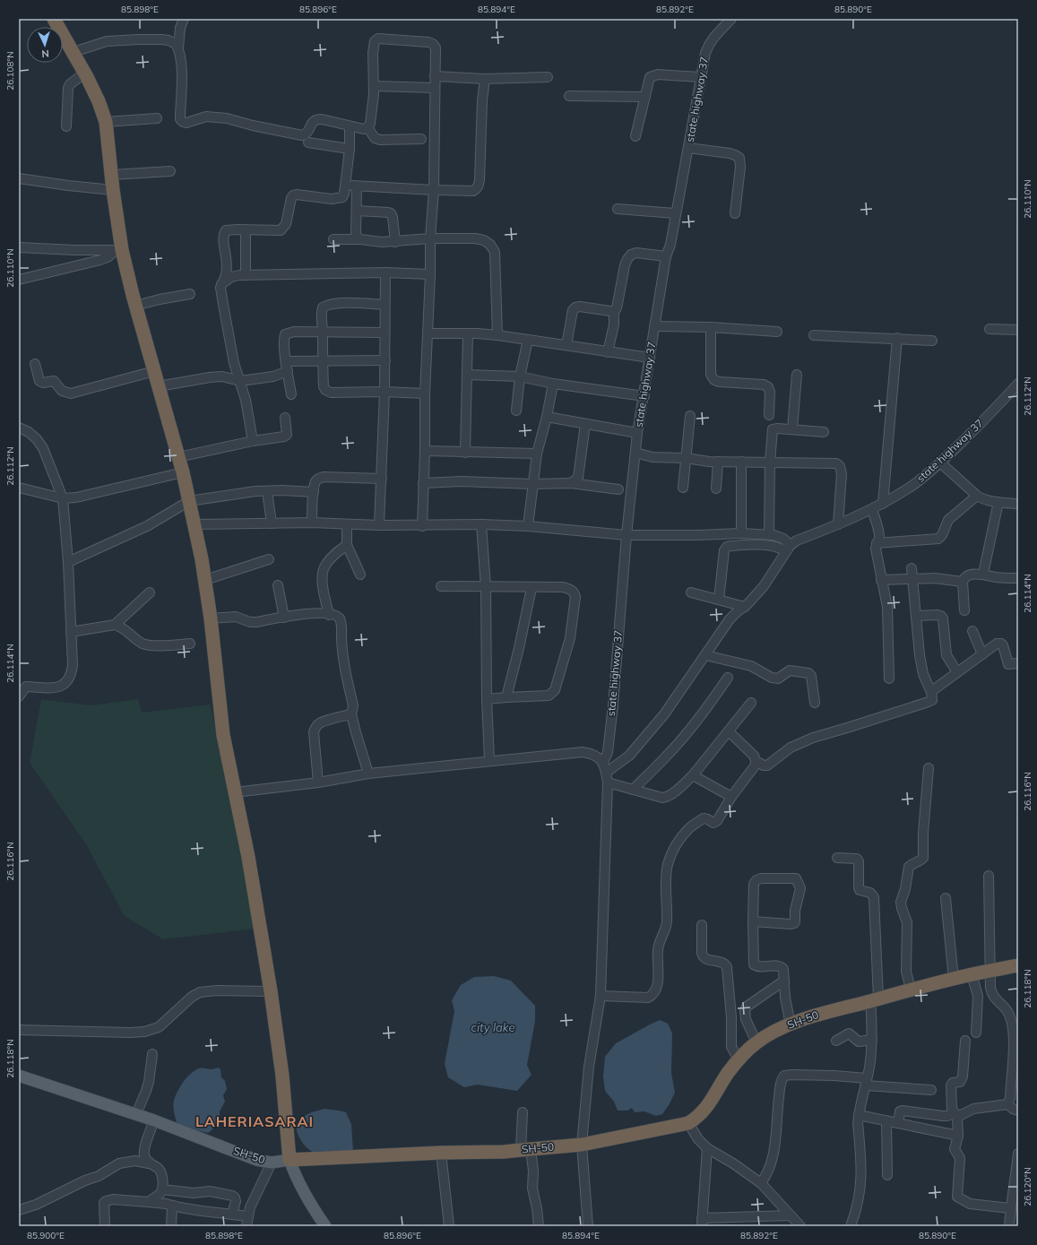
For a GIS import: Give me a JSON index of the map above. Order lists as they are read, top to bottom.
{
  "streets": {
    "highway": ["SH-50"],
    "street": ["state highway 37"]
  },
  "districts": ["LAHERIASARAI"],
  "water": ["city lake"],
  "north": "bottom",
  "coordinates": [
    "85.898°E",
    "85.896°E",
    "85.894°E",
    "85.892°E",
    "85.890°E",
    "26.108°N",
    "26.110°N",
    "26.112°N",
    "26.114°N",
    "26.116°N",
    "26.118°N",
    "26.120°N",
    "85.900°E"
  ]
}
